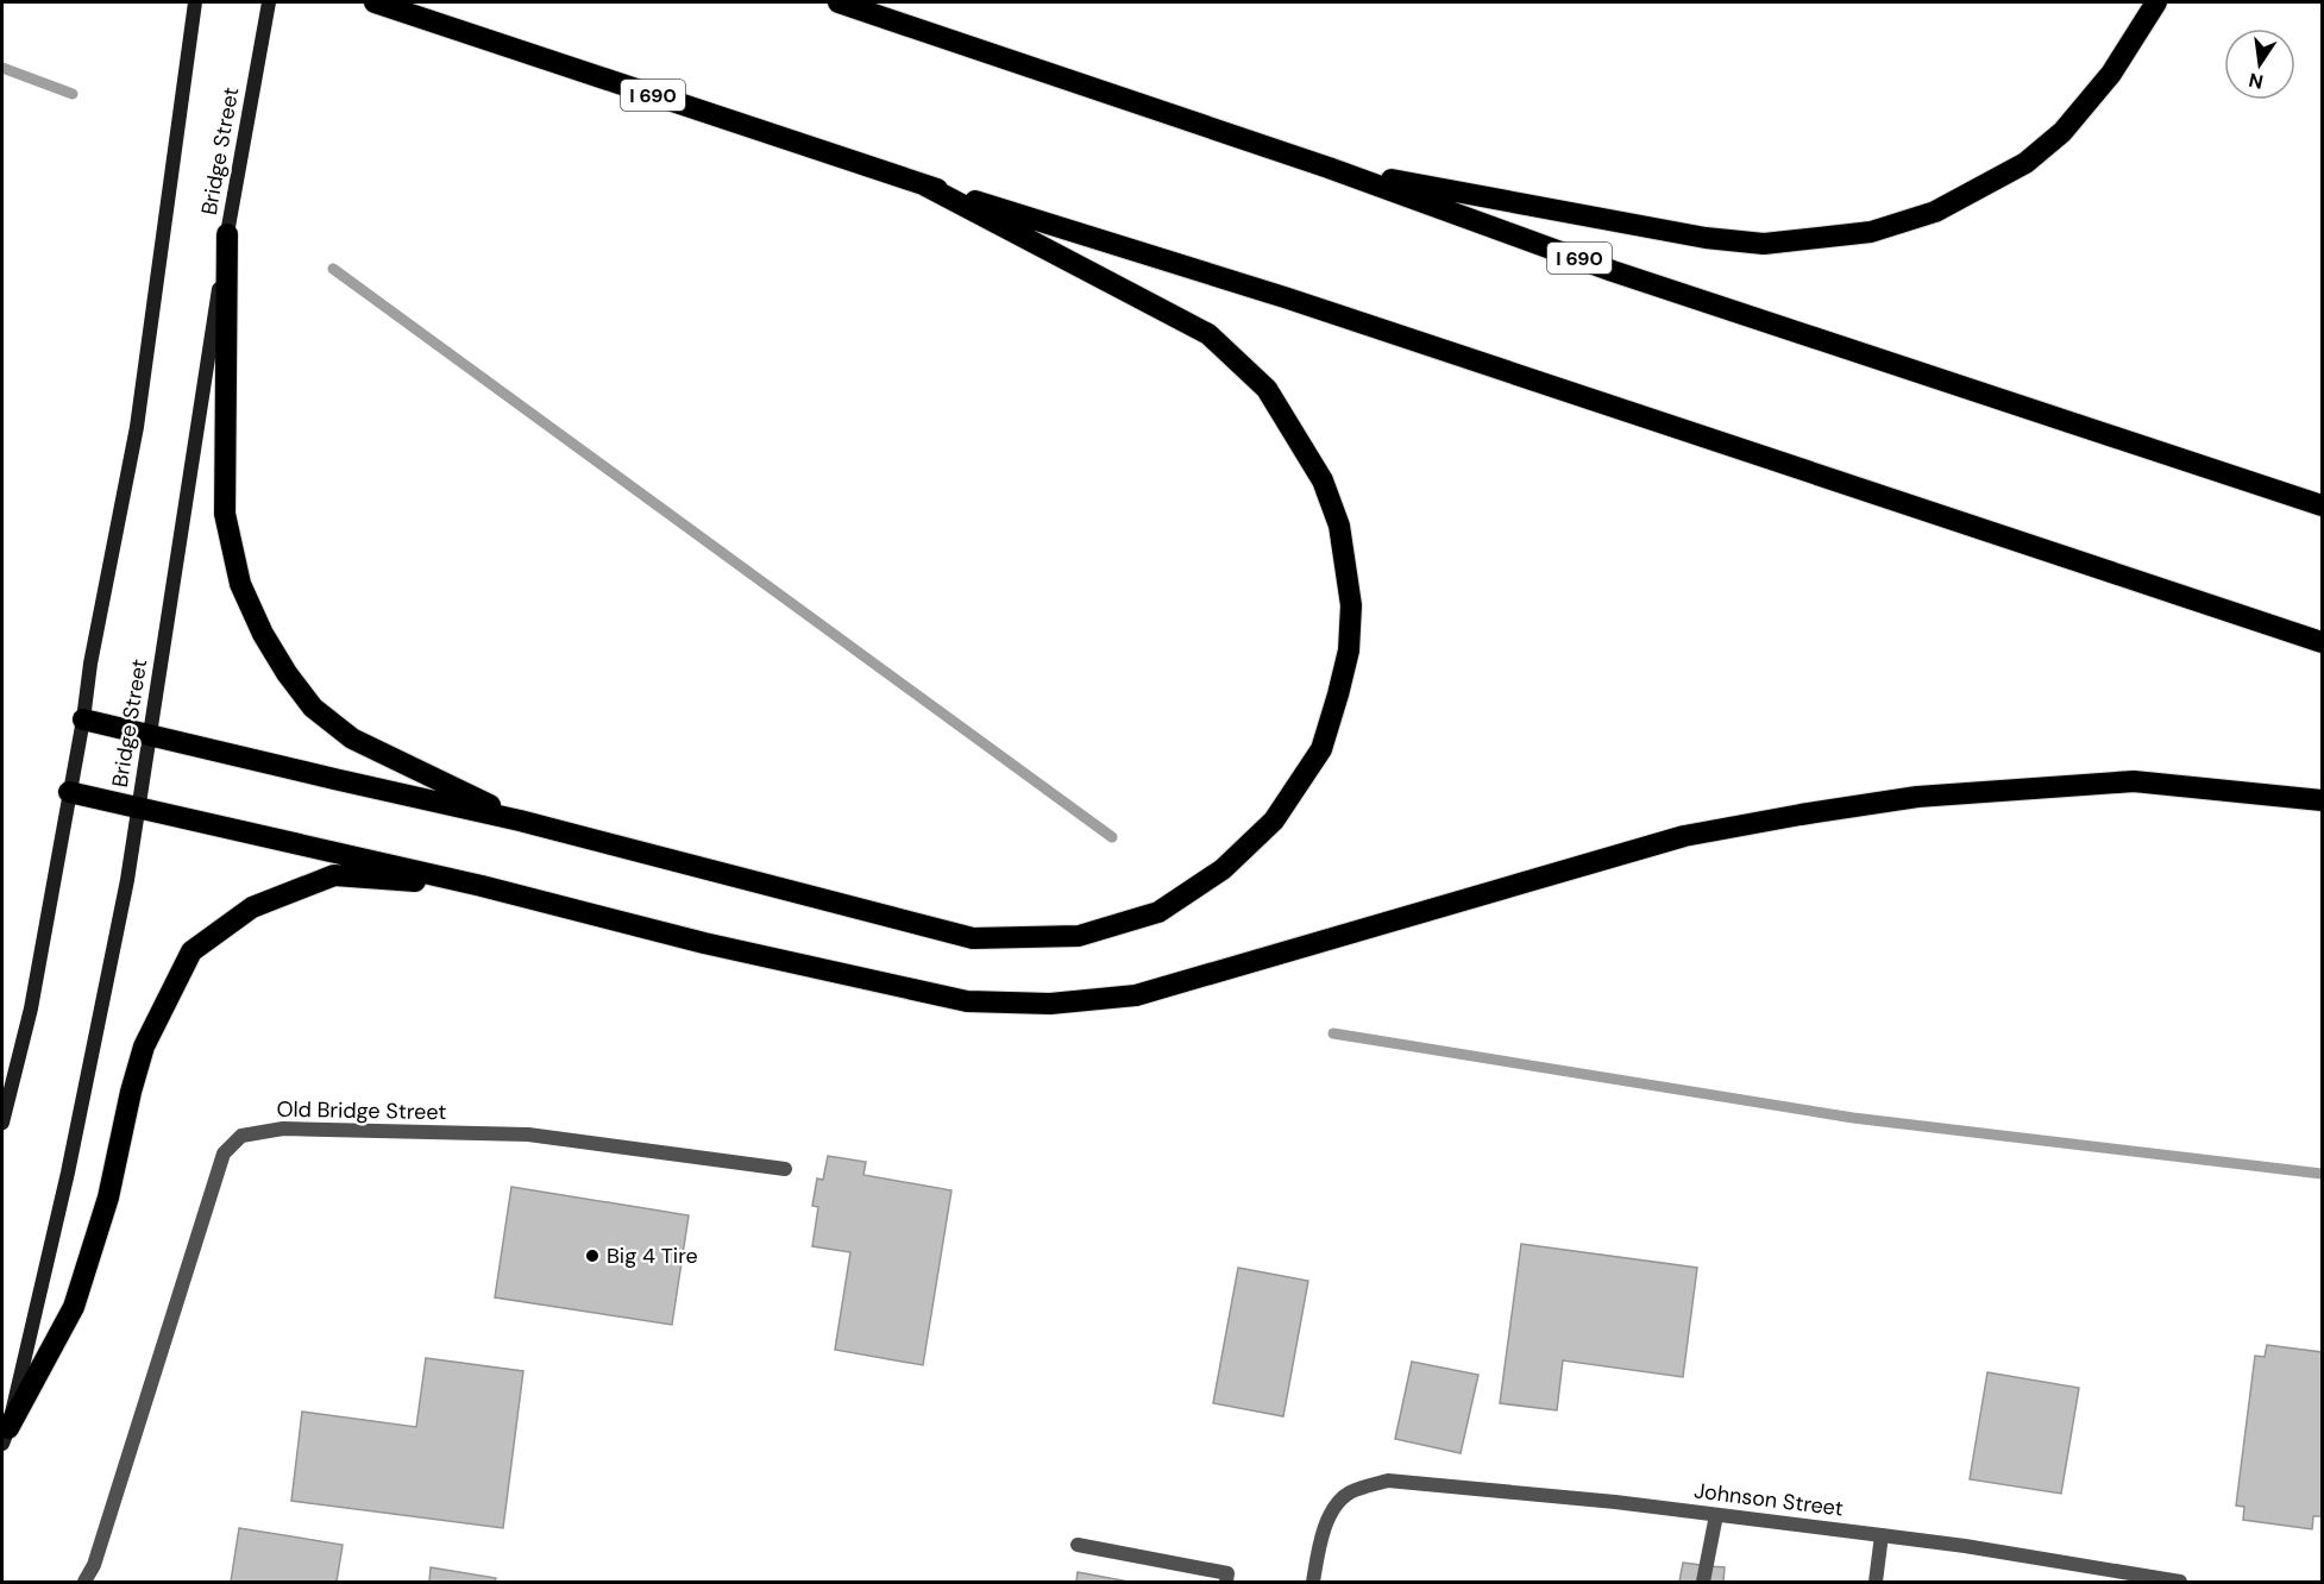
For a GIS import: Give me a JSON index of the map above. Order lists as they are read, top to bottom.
{
  "streets": {
    "highway": ["I 690"],
    "main road": ["Bridge Street"],
    "street": ["Old Bridge Street", "Johnson Street"]
  },
  "places": ["Big 4 Tire"],
  "north": "bottom"
}
